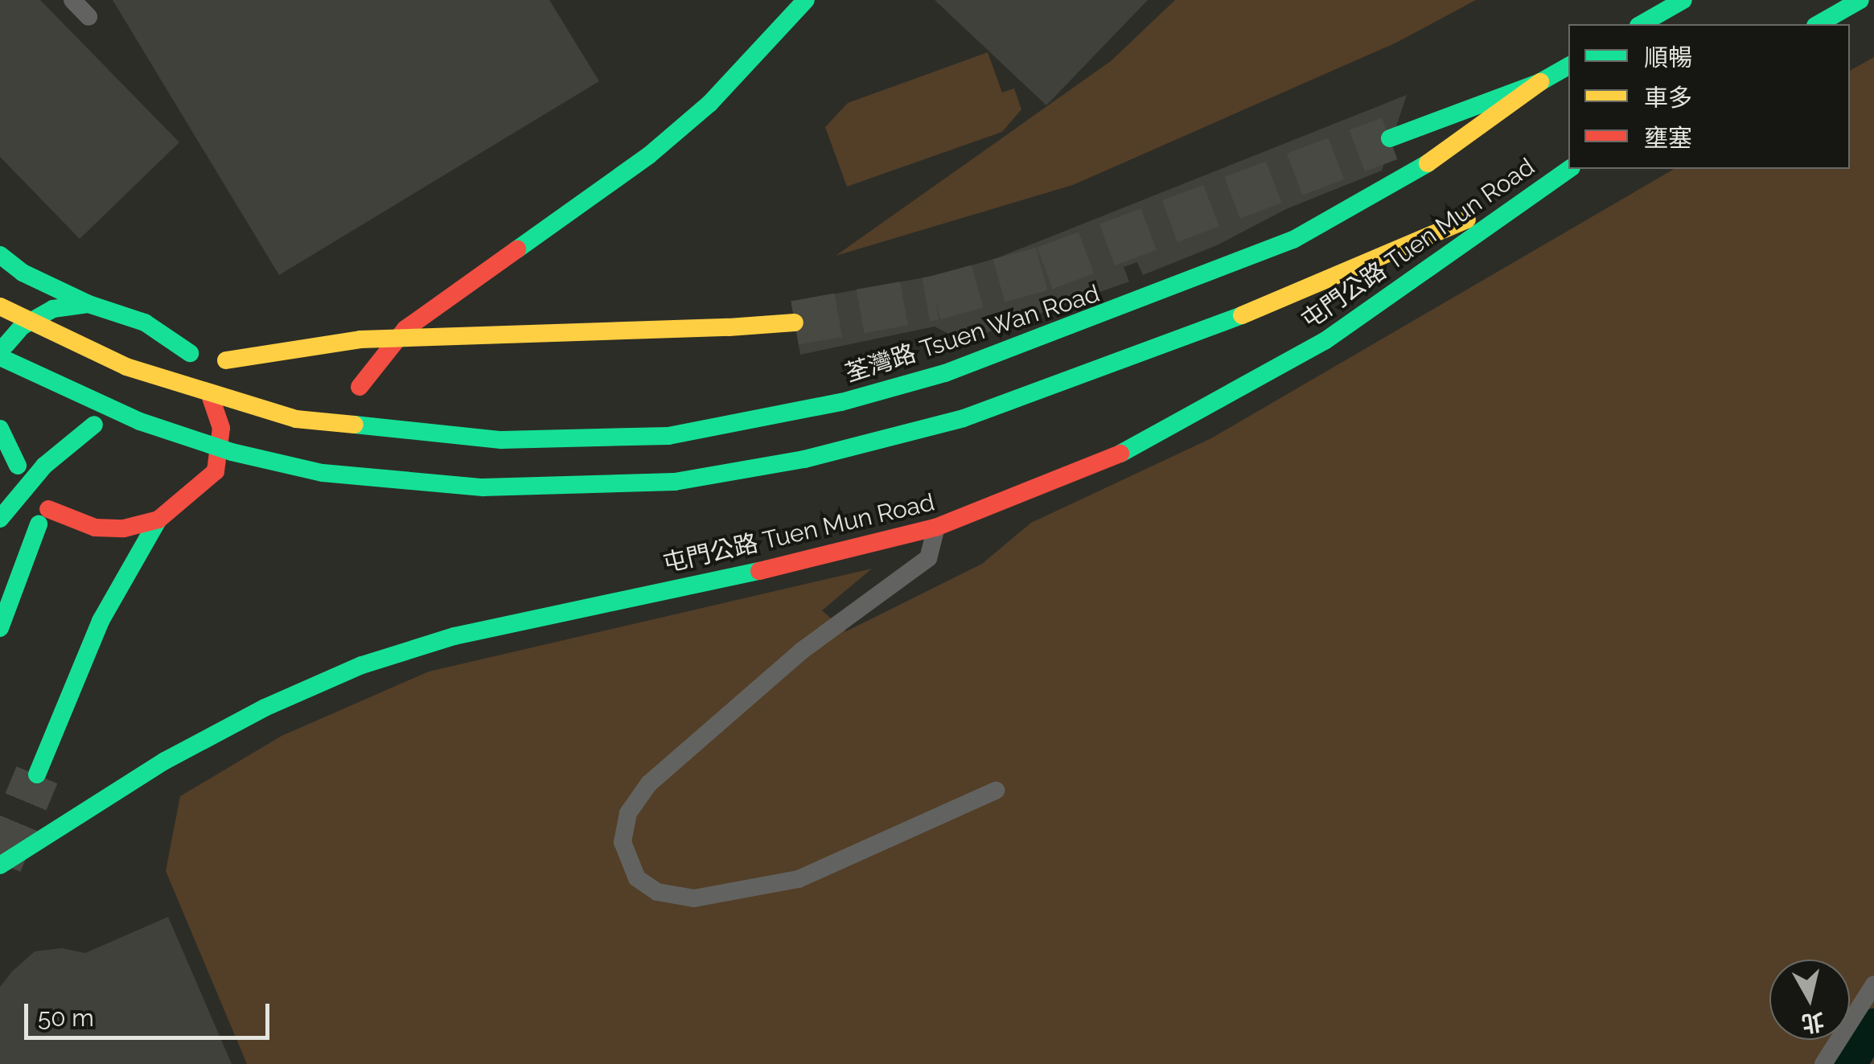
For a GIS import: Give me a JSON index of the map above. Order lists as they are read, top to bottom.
{
  "streets": {
    "main road": ["屯門公路 Tuen Mun Road", "荃灣路 Tsuen Wan Road"]
  },
  "legend": ["順暢", "車多", "壅塞"],
  "scale_bar": "50 m",
  "north": "bottom"
}
